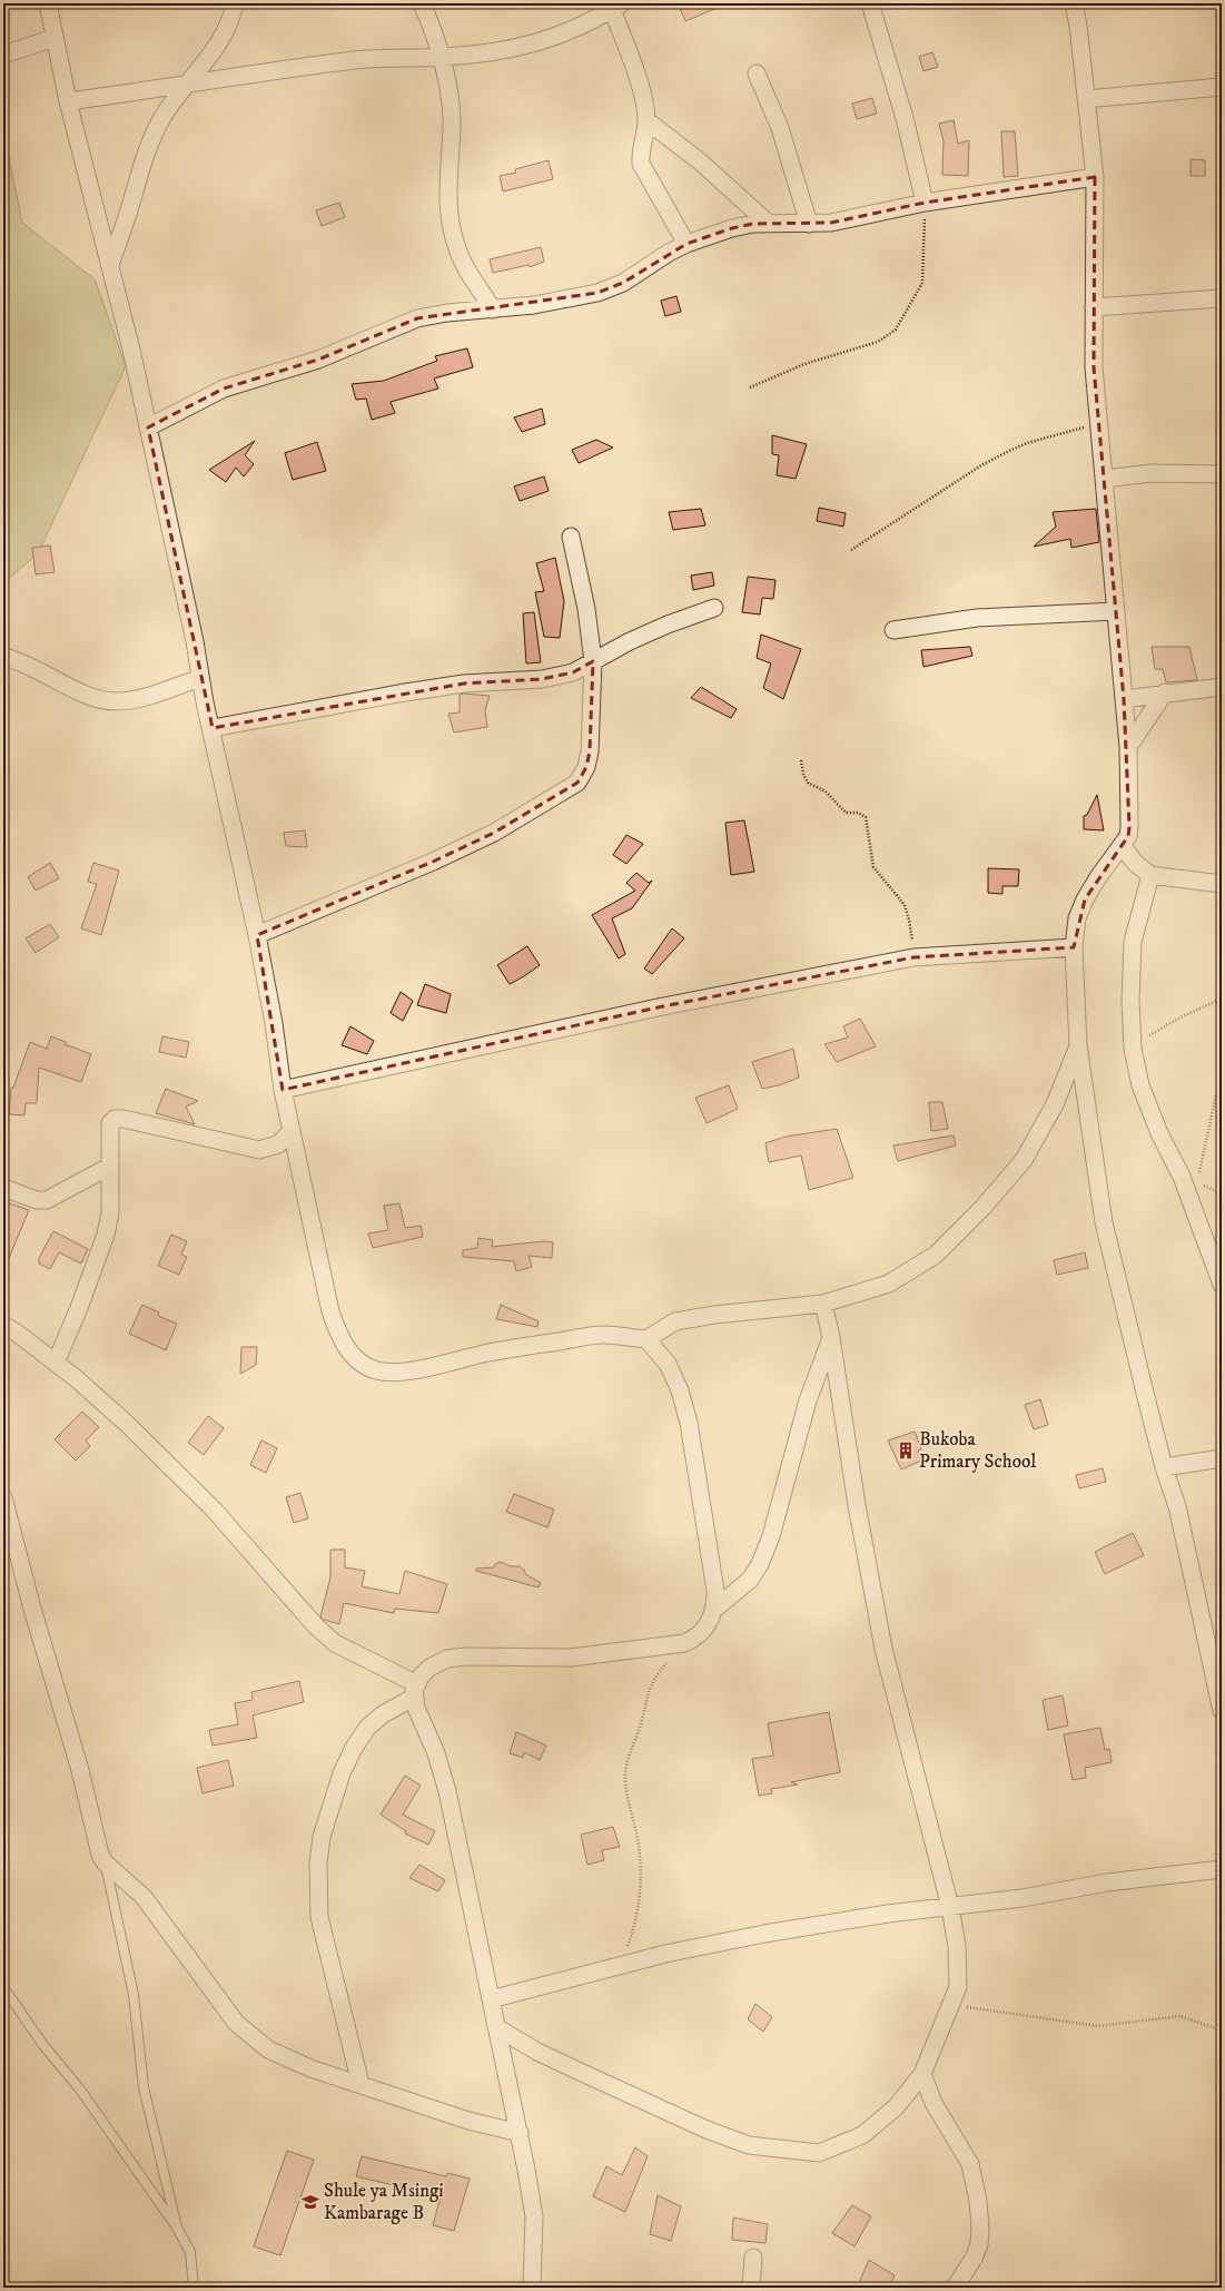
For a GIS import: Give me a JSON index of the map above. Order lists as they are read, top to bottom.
{
  "places": {
    "building": ["Bukoba Primary School"],
    "school or university": ["Shule ya Msingi Kambarage B"]
  }
}
